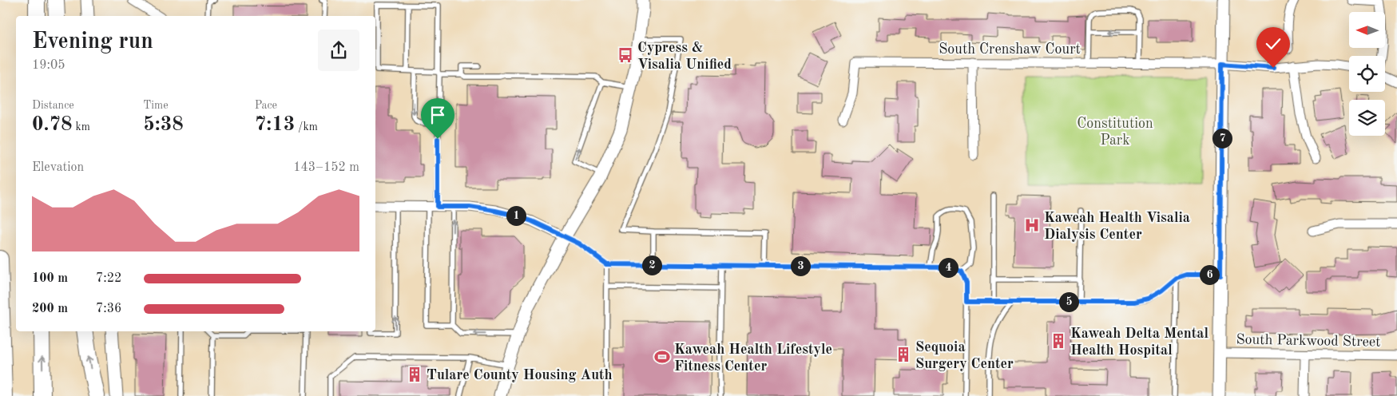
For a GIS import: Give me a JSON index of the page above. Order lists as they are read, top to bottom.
{
  "streets": {
    "street": ["South Crenshaw Court", "South Parkwood Street"]
  },
  "parks": ["Constitution Park"],
  "places": {
    "bus stop": ["Cypress & Visalia Unified"],
    "hospital": ["Kaweah Health Visalia Dialysis Center"],
    "building": ["Kaweah Delta Mental Health Hospital", "Sequoia Surgery Center", "Tulare County Housing Auth"],
    "sports": ["Kaweah Health Lifestyle Fitness Center"]
  },
  "north": "left",
  "page": {
    "heading": ["Evening run", "19:05"],
    "stats": [
      ["Distance", "0.78 km"],
      ["Time", "5:38"],
      ["Pace", "7:13 /km"]
    ],
    "pins": [
      "7",
      "1",
      "2",
      "3",
      "4",
      "6",
      "5"
    ],
    "chart": ["Elevation", "143–152 m"],
    "list": [
      {
        "name": "100 m",
        "note": "7:22"
      },
      {
        "name": "200 m",
        "note": "7:36"
      }
    ]
  }
}
